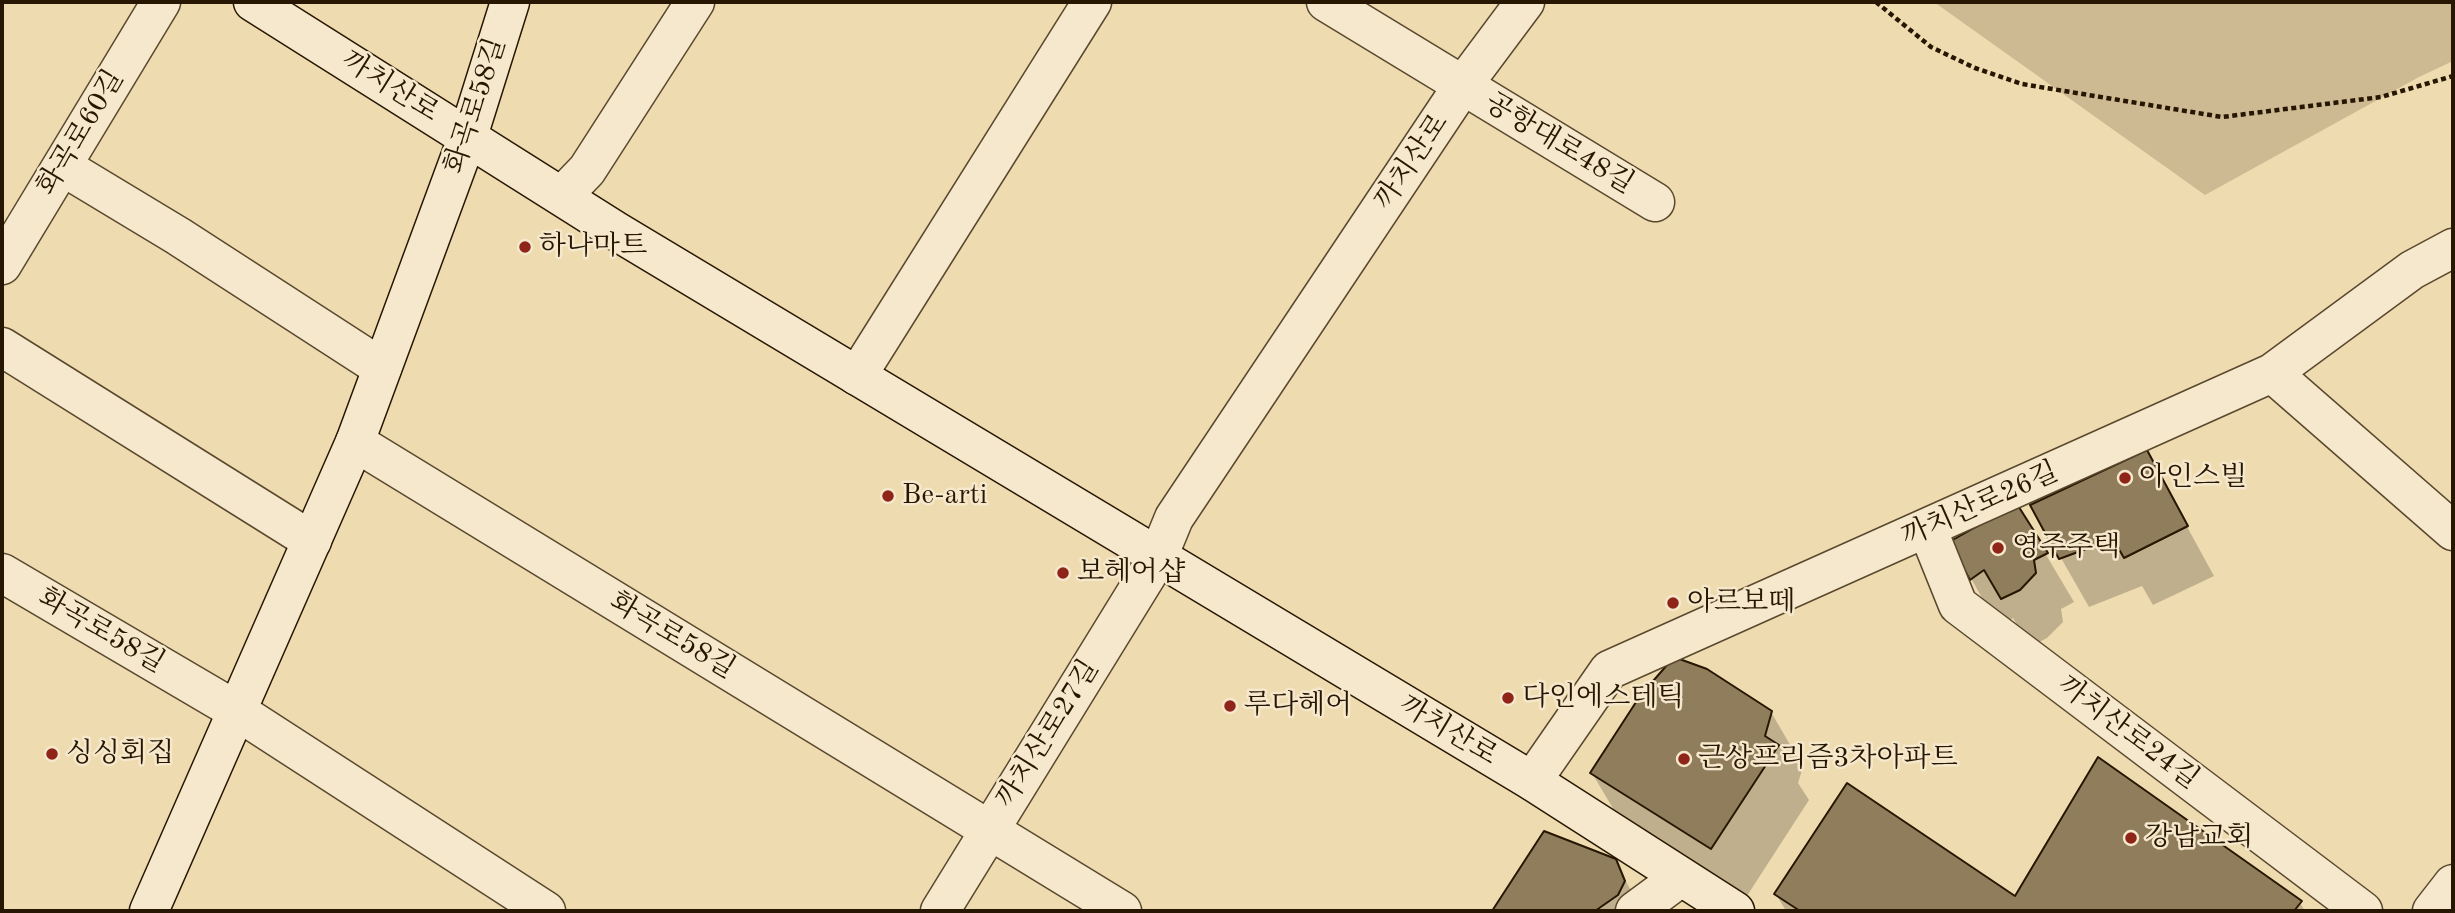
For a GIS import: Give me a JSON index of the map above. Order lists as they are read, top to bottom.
{
  "streets": {
    "street": [
      "까치산로",
      "화곡로58길",
      "화곡로60길",
      "공항대로48길",
      "까치산로26길",
      "까치산로24길",
      "까치산로27길"
    ]
  },
  "crossings": [
    ["까치산로", "화곡로58길"],
    ["까치산로", "공항대로48길"],
    ["까치산로", "까치산로26길"],
    ["까치산로", "까치산로27길"],
    ["화곡로58길", "까치산로27길"],
    ["까치산로26길", "까치산로24길"]
  ],
  "places": [
    "하나마트",
    "아인스빌",
    "Be-arti",
    "영주주택",
    "보헤어샵",
    "아르보떼",
    "다인에스테틱",
    "루다헤어",
    "싱싱회집",
    "근상프리즘3차아파트",
    "강남교회"
  ]
}
